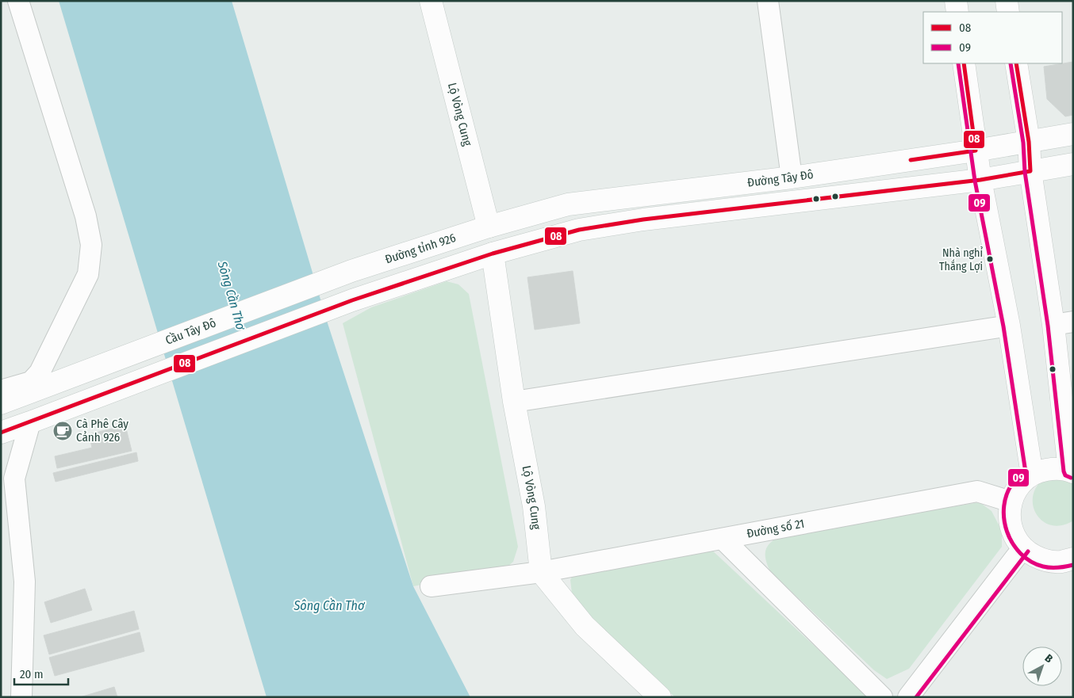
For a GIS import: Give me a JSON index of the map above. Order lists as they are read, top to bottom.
{
  "streets": {
    "main road": [
      "Lộ Vòng Cung",
      "Đường Tây Đô",
      "Đường tỉnh 926",
      "Cầu Tây Đô"
    ],
    "street": ["Đường số 21"]
  },
  "crossings": [
    ["Lộ Vòng Cung", "Đường Tây Đô"],
    ["Lộ Vòng Cung", "Đường tỉnh 926"],
    ["Lộ Vòng Cung", "Đường số 21"],
    ["Đường Tây Đô", "Đường tỉnh 926"],
    ["Đường tỉnh 926", "Cầu Tây Đô"]
  ],
  "water": ["Sông Cần Thơ"],
  "places": {
    "other": ["Nhà nghỉ Thắng Lợi"],
    "cafe": ["Cà Phê Cây Cảnh 926"]
  },
  "lines": ["transit line 08", "transit line 09"],
  "legend": ["08", "09"],
  "scale_bar": "20 m",
  "north": "top right"
}
